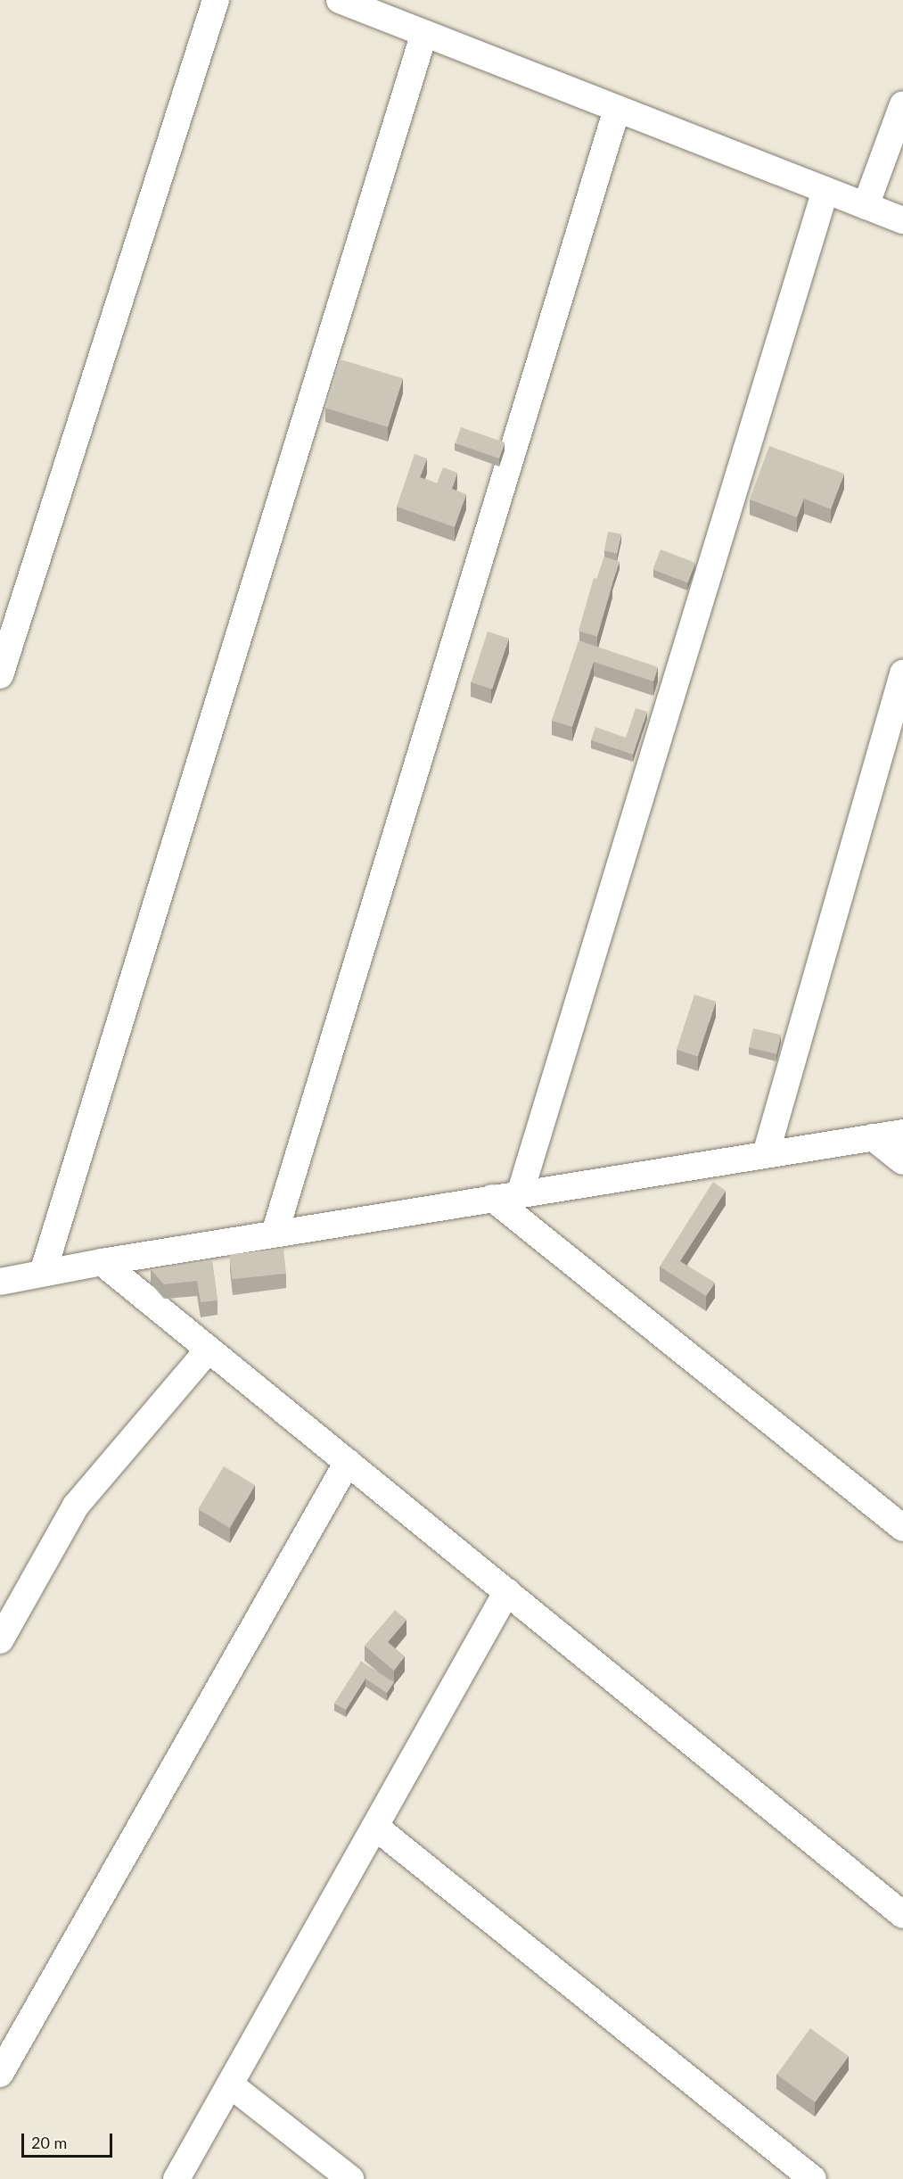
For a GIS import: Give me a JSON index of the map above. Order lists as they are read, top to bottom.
{
  "scale_bar": "20 m"
}
